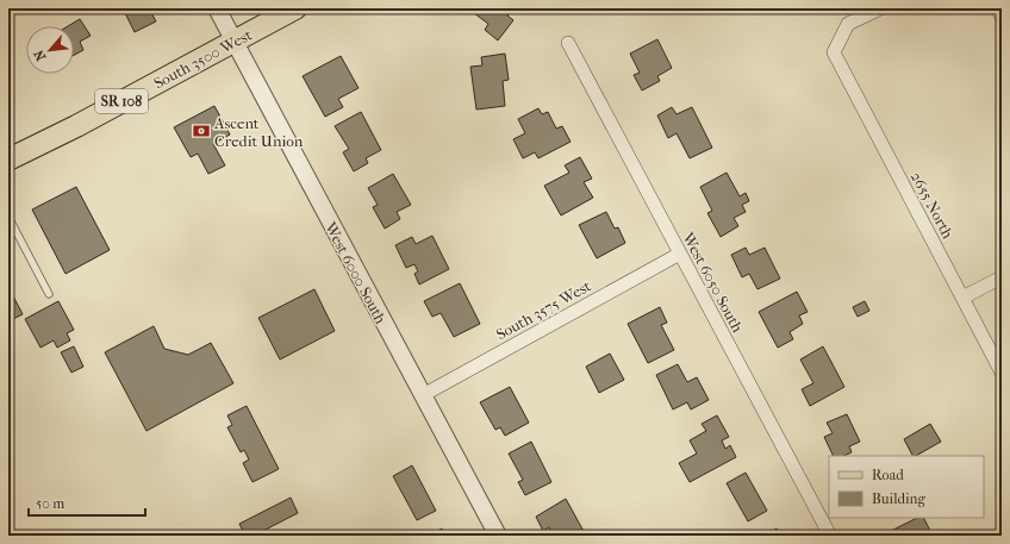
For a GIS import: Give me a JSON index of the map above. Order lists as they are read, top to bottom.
{
  "streets": {
    "main road": ["South 3500 West", "SR 108"],
    "street": [
      "2655 North",
      "West 6000 South",
      "West 6050 South",
      "South 3575 West"
    ]
  },
  "crossings": [
    ["South 3500 West", "West 6000 South"],
    ["West 6000 South", "South 3575 West"],
    ["West 6050 South", "South 3575 West"]
  ],
  "places": {
    "bank": ["Ascent Credit Union"]
  },
  "legend": ["Road", "Building"],
  "scale_bar": "50 m",
  "north": "bottom left"
}
